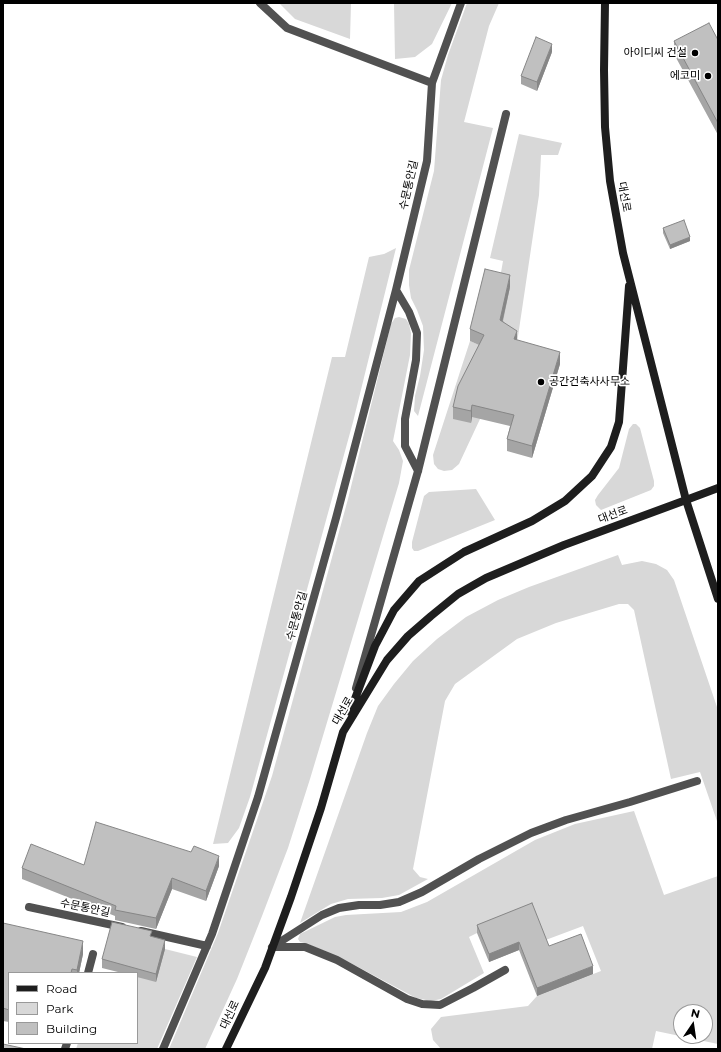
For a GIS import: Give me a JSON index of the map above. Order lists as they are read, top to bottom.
{
  "streets": {
    "street": ["대선로"],
    "lane": ["수문통안길"]
  },
  "places": ["아이디씨 건설", "에코미", "공간건축사사무소"],
  "legend": ["Road", "Park", "Building"],
  "north": "top"
}
